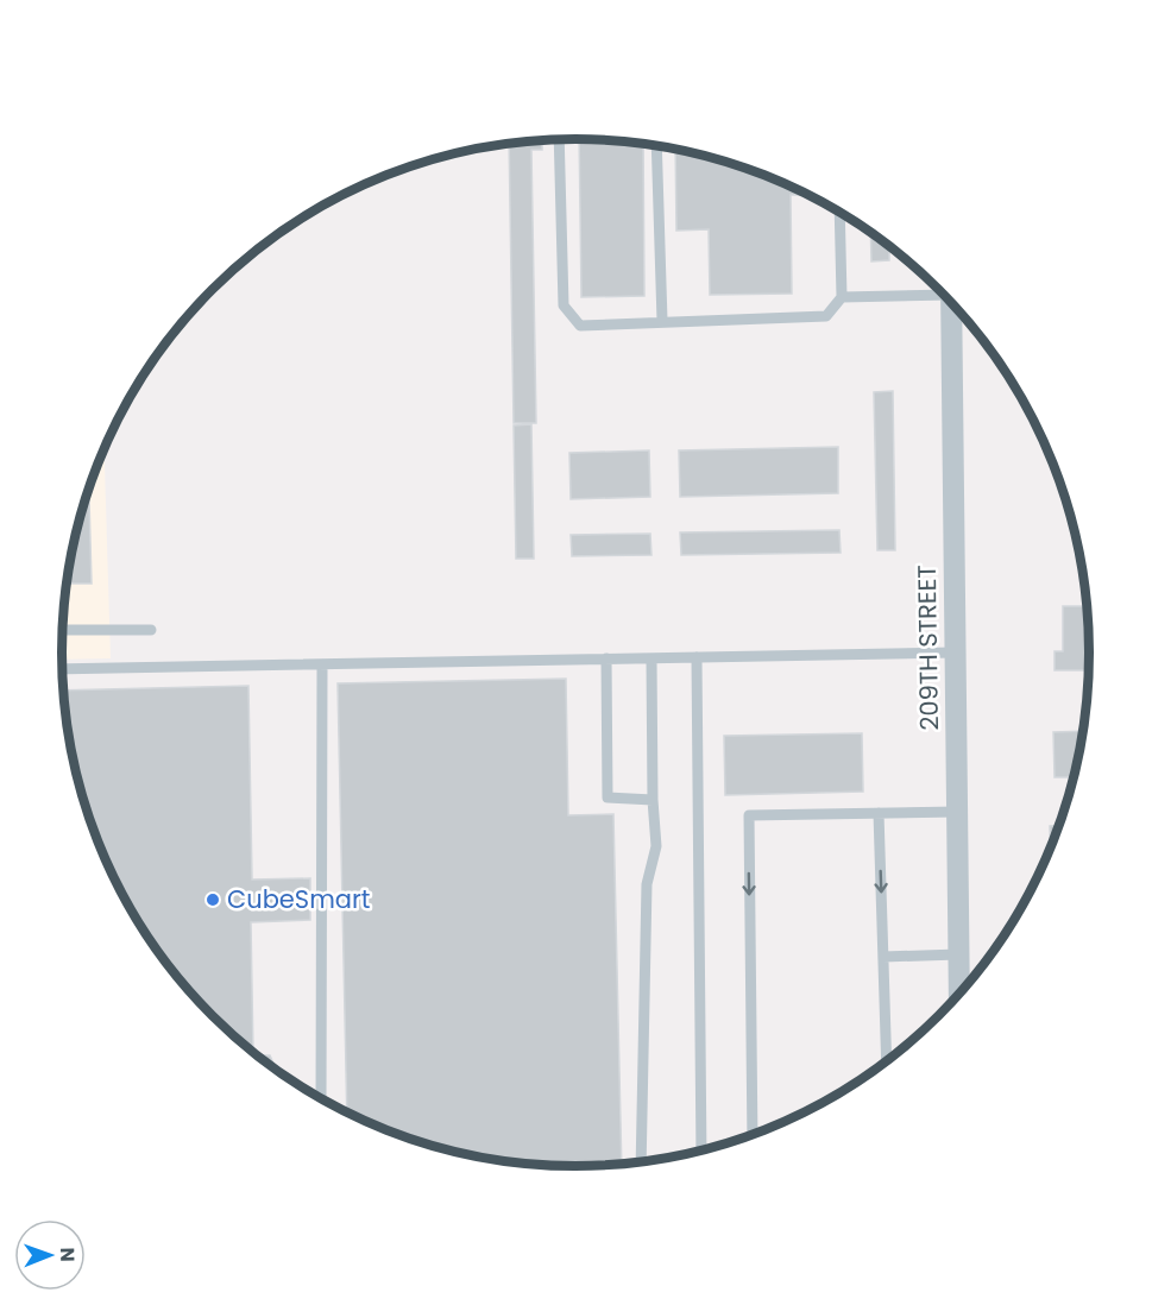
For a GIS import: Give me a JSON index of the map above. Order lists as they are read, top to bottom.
{
  "streets": {
    "street": ["209TH STREET"]
  },
  "places": ["CubeSmart"],
  "north": "right"
}
